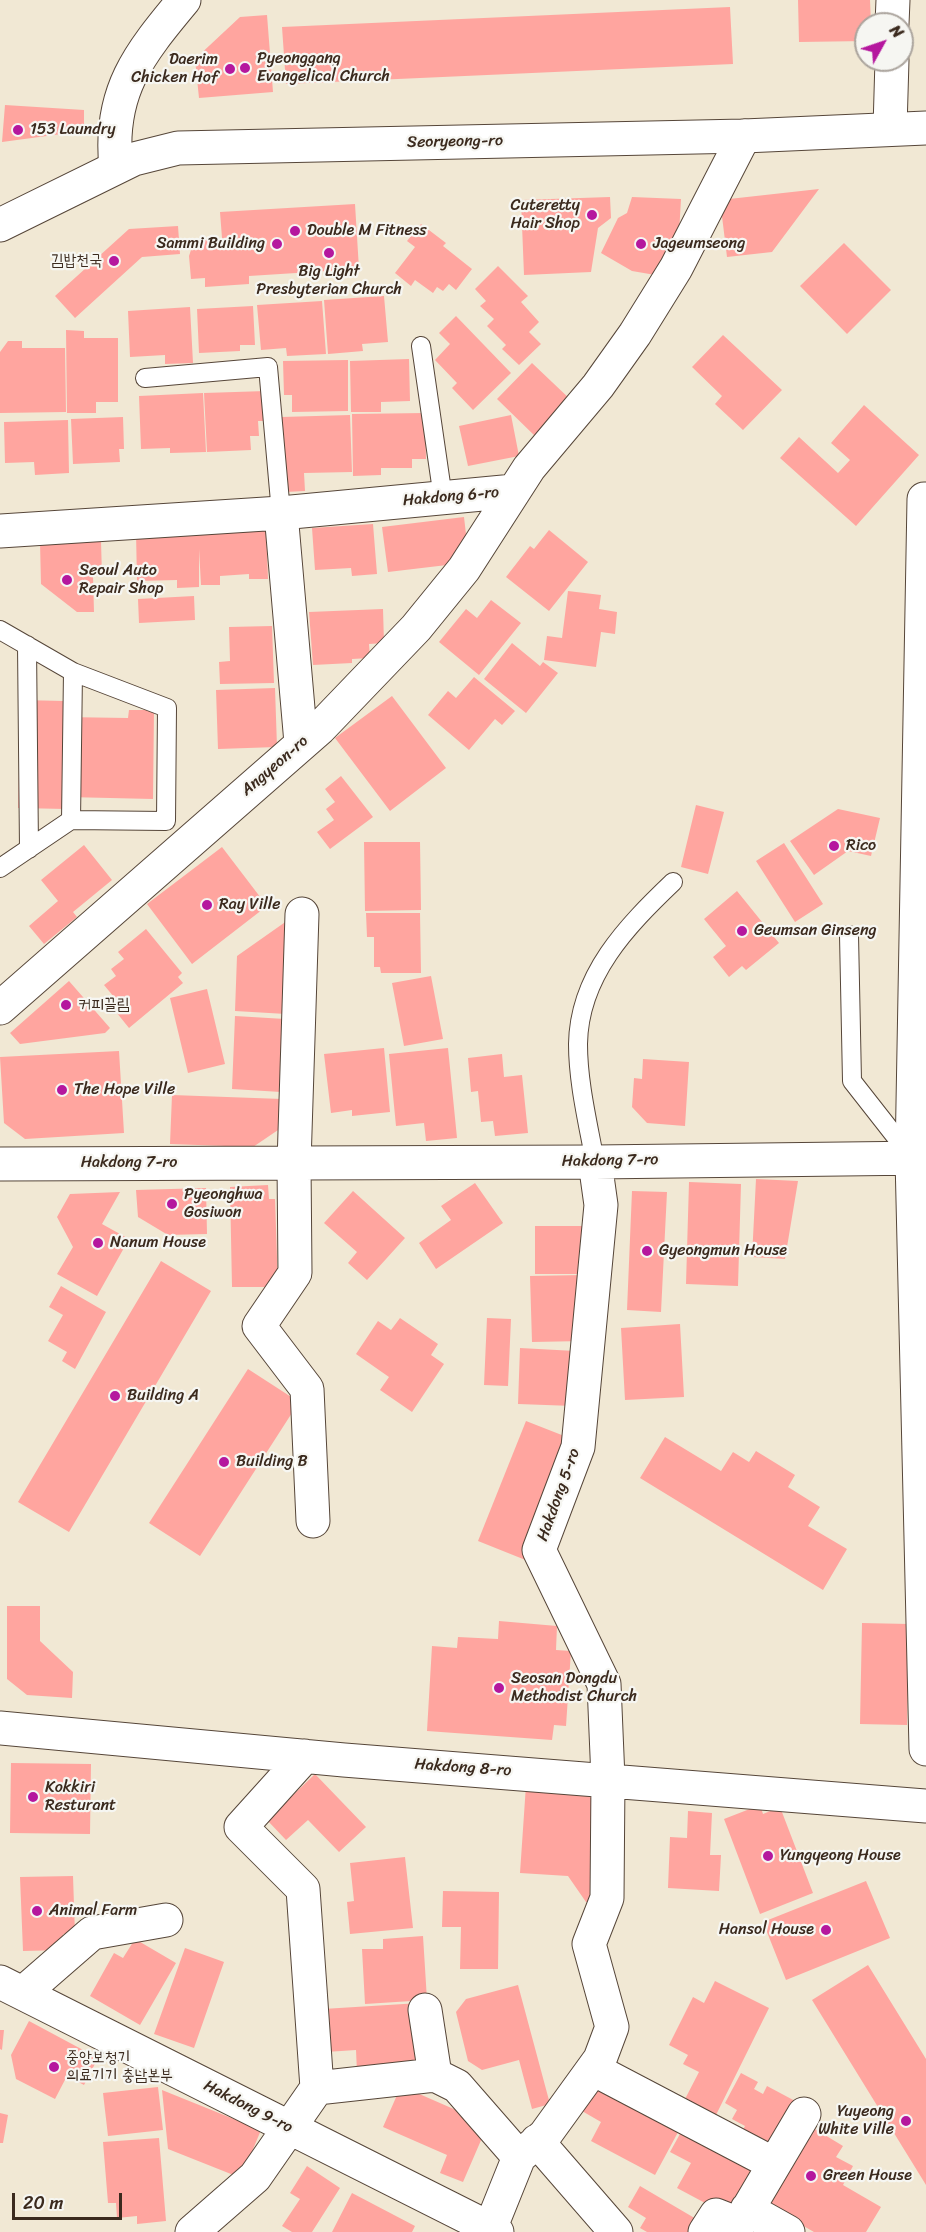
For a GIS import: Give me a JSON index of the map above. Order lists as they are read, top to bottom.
{
  "streets": {
    "street": [
      "Seoryeong-ro",
      "Hakdong 6-ro",
      "Angyeon-ro",
      "Hakdong 7-ro",
      "Hakdong 5-ro",
      "Hakdong 8-ro",
      "Hakdong 9-ro"
    ]
  },
  "crossings": [
    ["Seoryeong-ro", "Hakdong 6-ro"],
    ["Hakdong 6-ro", "Angyeon-ro"],
    ["Hakdong 7-ro", "Hakdong 5-ro"],
    ["Hakdong 5-ro", "Hakdong 8-ro"],
    ["Hakdong 5-ro", "Hakdong 9-ro"]
  ],
  "places": [
    "Pyeonggang Evangelical Church",
    "Daerim Chicken Hof",
    "153 Laundry",
    "Cuteretty Hair Shop",
    "Double M Fitness",
    "Sammi Building",
    "Jageumseong",
    "Big Light Presbyterian Church",
    "김밥천국",
    "Seoul Auto Repair Shop",
    "Rico",
    "Ray Ville",
    "Geumsan Ginseng",
    "커피끌림",
    "The Hope Ville",
    "Pyeonghwa Gosiwon",
    "Nanum House",
    "Gyeongmun House",
    "Building A",
    "Building B",
    "Seosan Dongdu Methodist Church",
    "Kokkiri Resturant",
    "Yungyeong House",
    "Animal Farm",
    "Hansol House",
    "중앙보청기 의료기기 충남본부",
    "Yuyeong White Ville",
    "Green House"
  ],
  "scale_bar": "20 m",
  "north": "top right"
}
